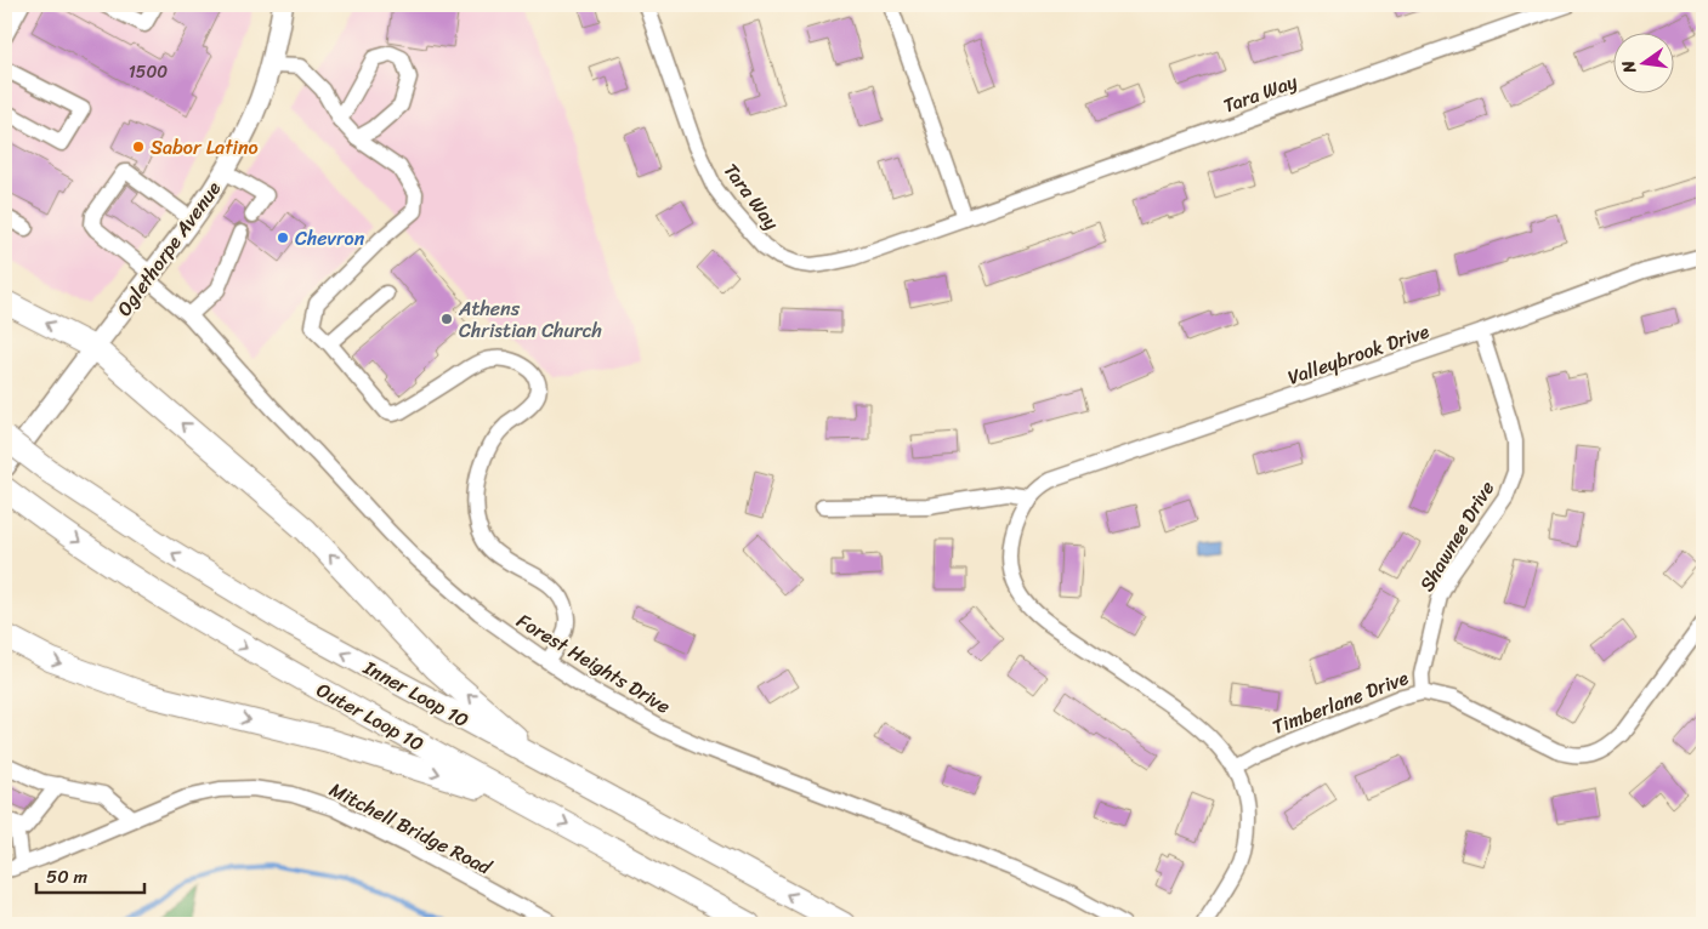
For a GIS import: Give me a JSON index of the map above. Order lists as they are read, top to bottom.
{
  "streets": {
    "highway": ["Inner Loop 10", "Outer Loop 10"],
    "main road": ["Oglethorpe Avenue"],
    "street": [
      "Tara Way",
      "Valleybrook Drive",
      "Shawnee Drive",
      "Forest Heights Drive",
      "Timberlane Drive",
      "Mitchell Bridge Road"
    ]
  },
  "crossings": [
    ["Oglethorpe Avenue", "Forest Heights Drive"],
    ["Valleybrook Drive", "Shawnee Drive"],
    ["Valleybrook Drive", "Timberlane Drive"],
    ["Shawnee Drive", "Timberlane Drive"]
  ],
  "places": ["Sabor Latino", "Chevron", "Athens Christian Church"],
  "house_numbers": ["1500"],
  "scale_bar": "50 m",
  "north": "left"
}
